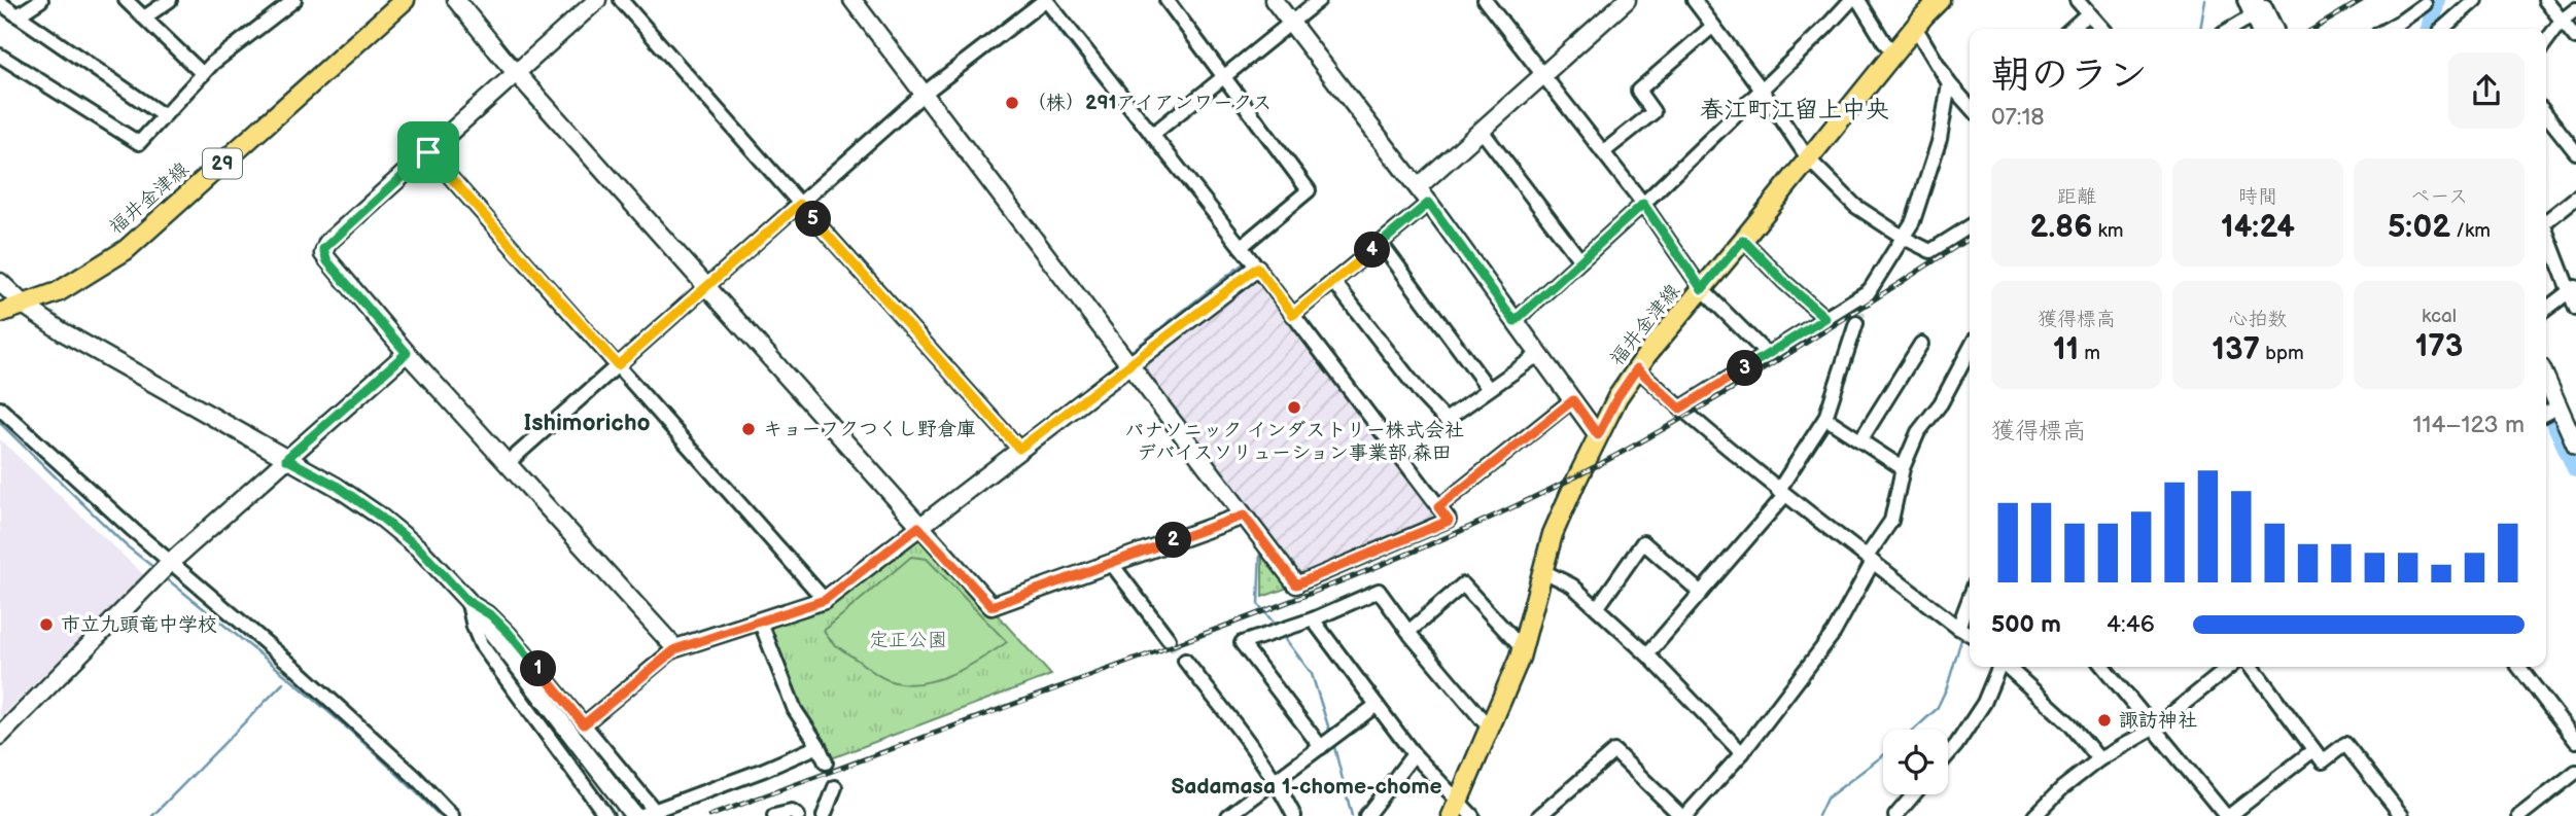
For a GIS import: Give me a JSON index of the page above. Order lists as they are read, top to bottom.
{
  "streets": {
    "main road": ["29", "福井金津線"]
  },
  "districts": ["春江町江留上中央", "Ishimoricho", "Sadamasa 1-chome-chome"],
  "parks": ["定正公園"],
  "places": [
    "（株）291アイアンワークス",
    "パナソニック インダストリー株式会社 デバイスソリューション事業部 森田",
    "キョーフクつくし野倉庫",
    "市立九頭竜中学校",
    "諏訪神社"
  ],
  "page": {
    "heading": ["朝のラン", "07:18"],
    "stats": [
      ["距離", "2.86 km"],
      ["時間", "14:24"],
      ["ペース", "5:02 /km"],
      ["獲得標高", "11 m"],
      ["心拍数", "137 bpm"],
      ["kcal", "173"]
    ],
    "pins": [
      "5",
      "4",
      "3",
      "2",
      "1"
    ],
    "chart": ["獲得標高", "114–123 m"],
    "list": [
      {
        "name": "500 m",
        "note": "4:46"
      }
    ]
  }
}
